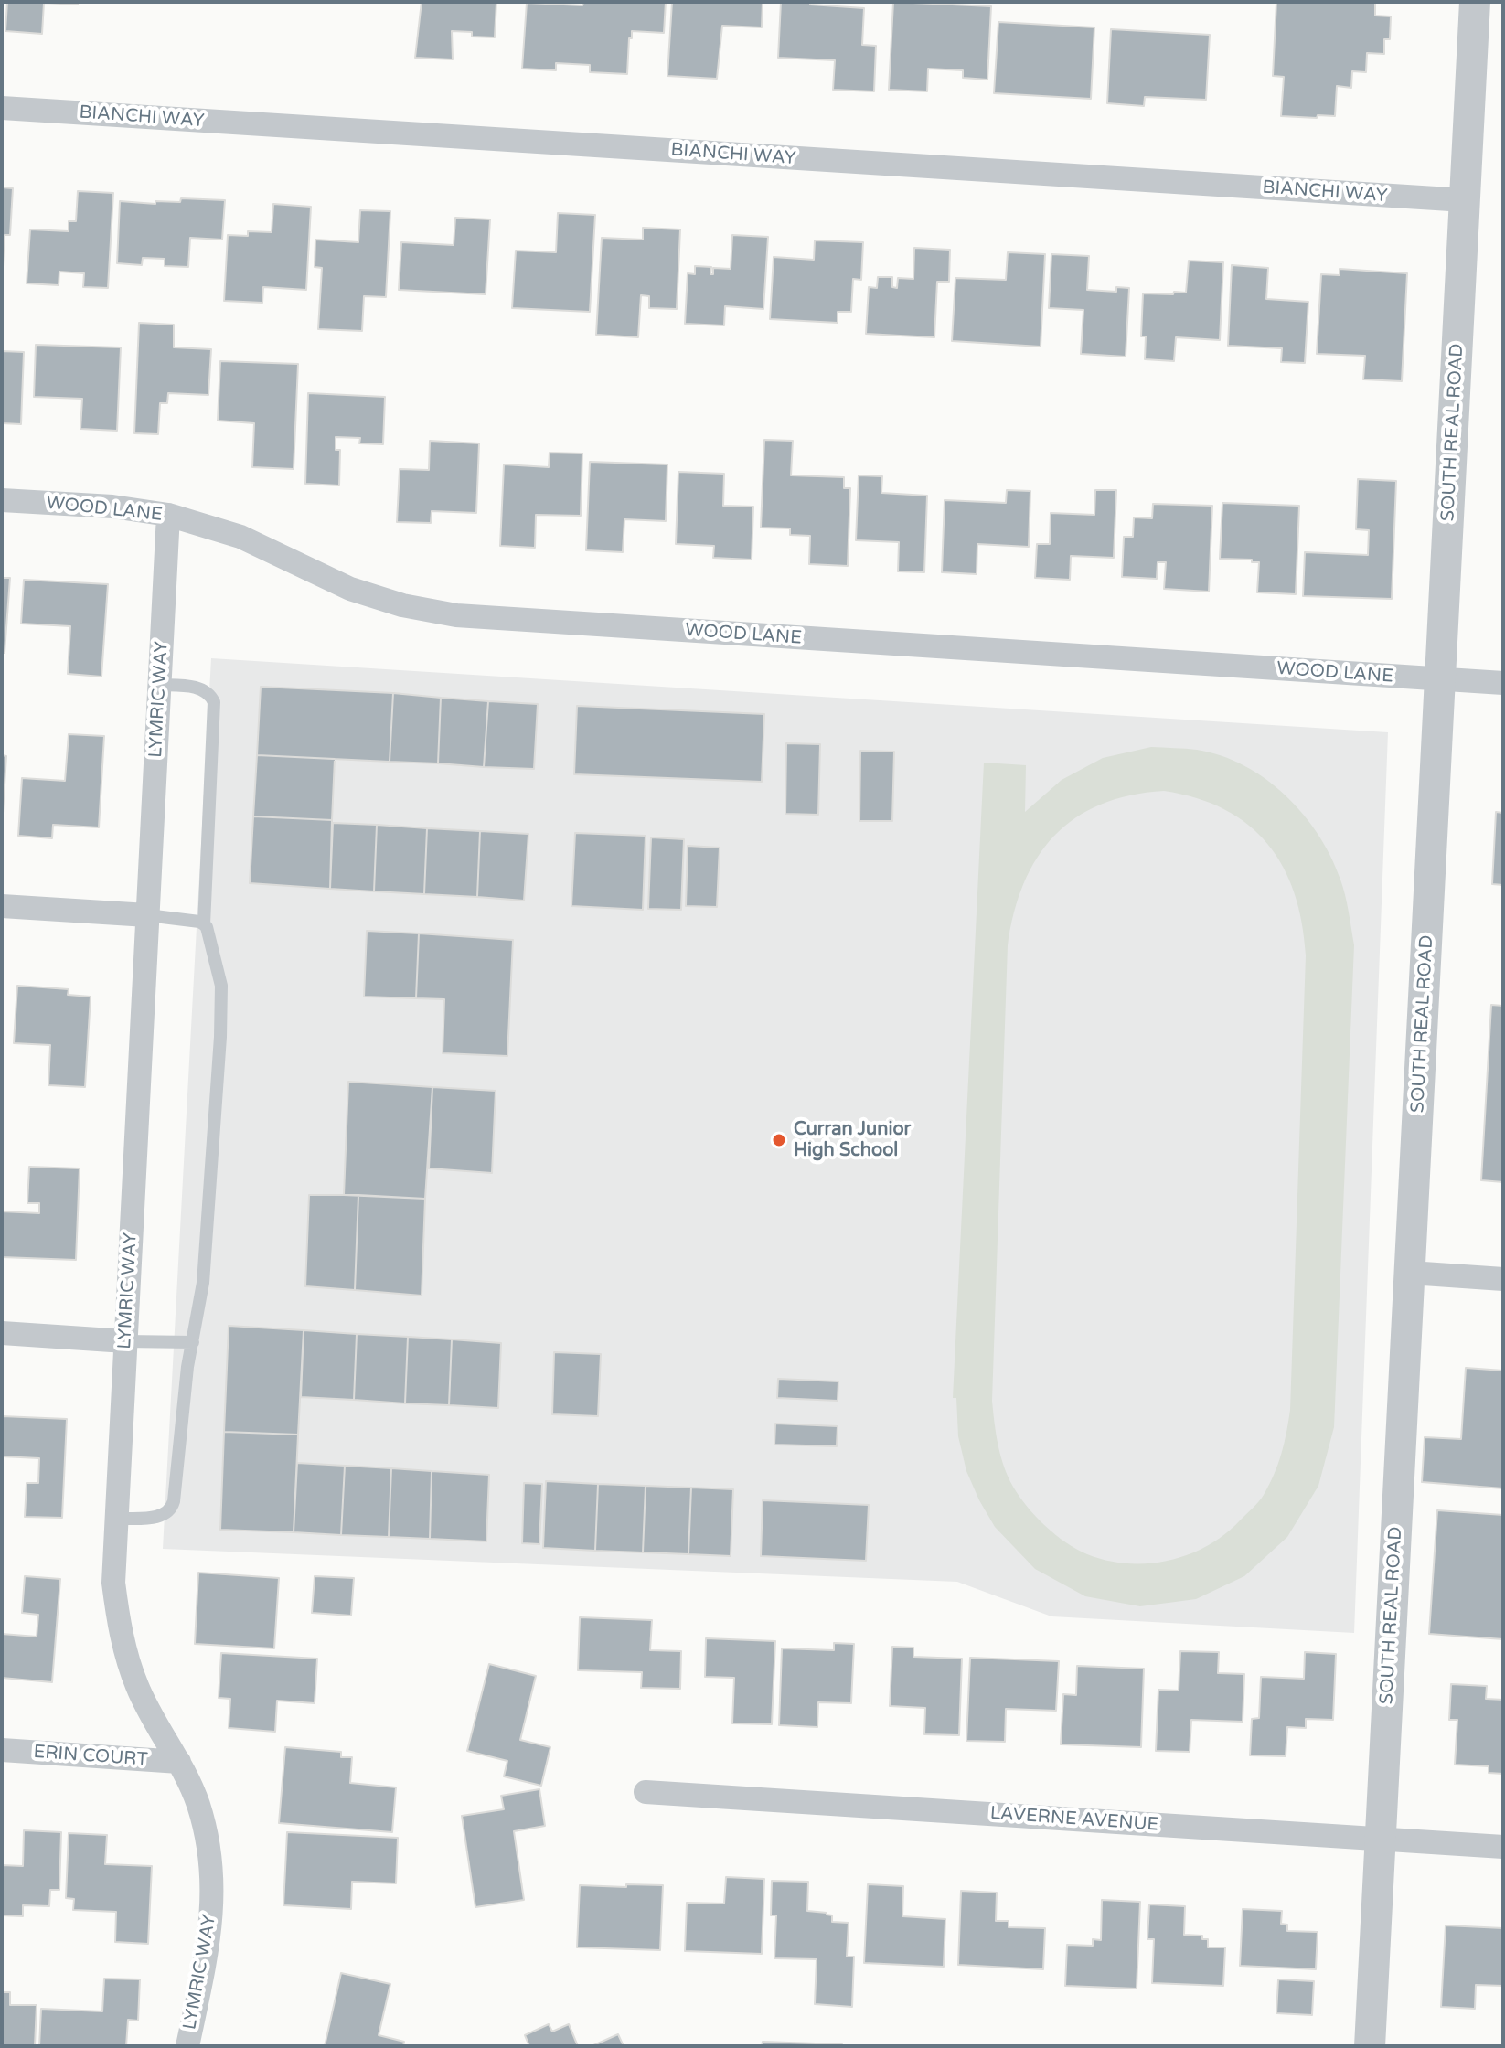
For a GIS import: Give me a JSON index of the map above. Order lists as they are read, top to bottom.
{
  "streets": {
    "street": [
      "BIANCHI WAY",
      "SOUTH REAL ROAD",
      "WOOD LANE",
      "LYMRIC WAY",
      "ERIN COURT",
      "LAVERNE AVENUE"
    ]
  },
  "crossings": [
    ["BIANCHI WAY", "SOUTH REAL ROAD"],
    ["SOUTH REAL ROAD", "WOOD LANE"],
    ["SOUTH REAL ROAD", "LAVERNE AVENUE"],
    ["WOOD LANE", "LYMRIC WAY"],
    ["LYMRIC WAY", "ERIN COURT"]
  ],
  "places": ["Curran Junior High School"]
}
